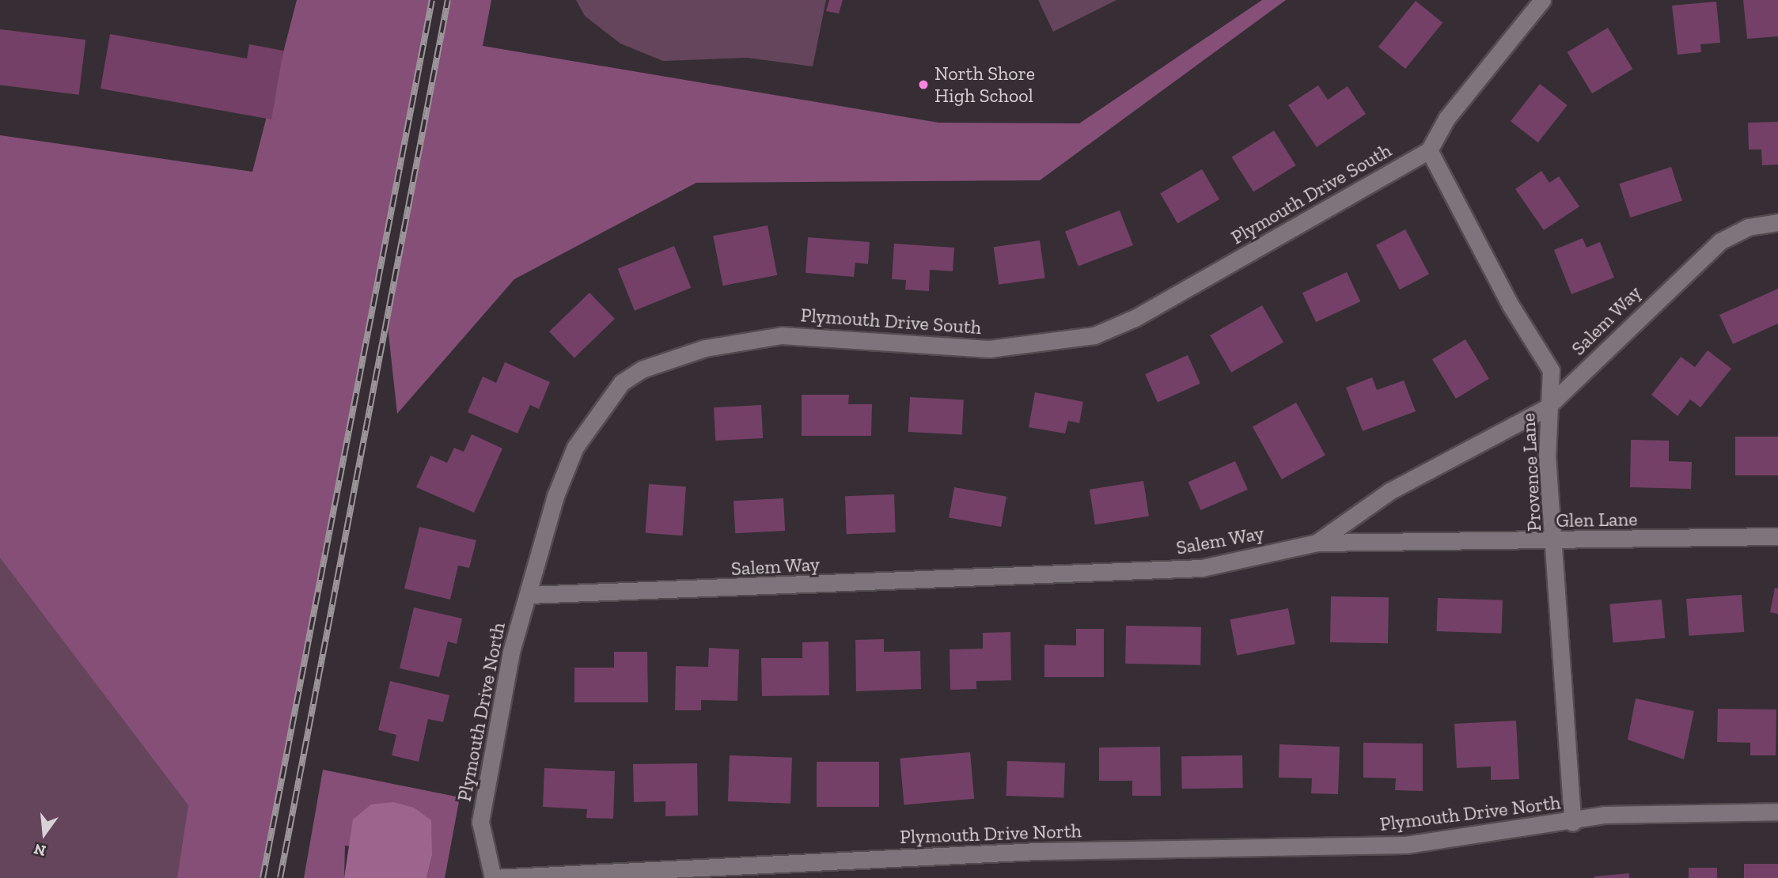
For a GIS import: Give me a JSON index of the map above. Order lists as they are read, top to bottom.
{
  "streets": {
    "street": [
      "Plymouth Drive South",
      "Salem Way",
      "Provence Lane",
      "Glen Lane",
      "Plymouth Drive North"
    ]
  },
  "crossings": [
    ["Plymouth Drive South", "Salem Way"],
    ["Plymouth Drive South", "Provence Lane"],
    ["Plymouth Drive South", "Plymouth Drive North"],
    ["Salem Way", "Provence Lane"],
    ["Salem Way", "Glen Lane"],
    ["Salem Way", "Plymouth Drive North"],
    ["Provence Lane", "Glen Lane"],
    ["Provence Lane", "Plymouth Drive North"]
  ],
  "places": ["North Shore High School"],
  "north": "bottom"
}
